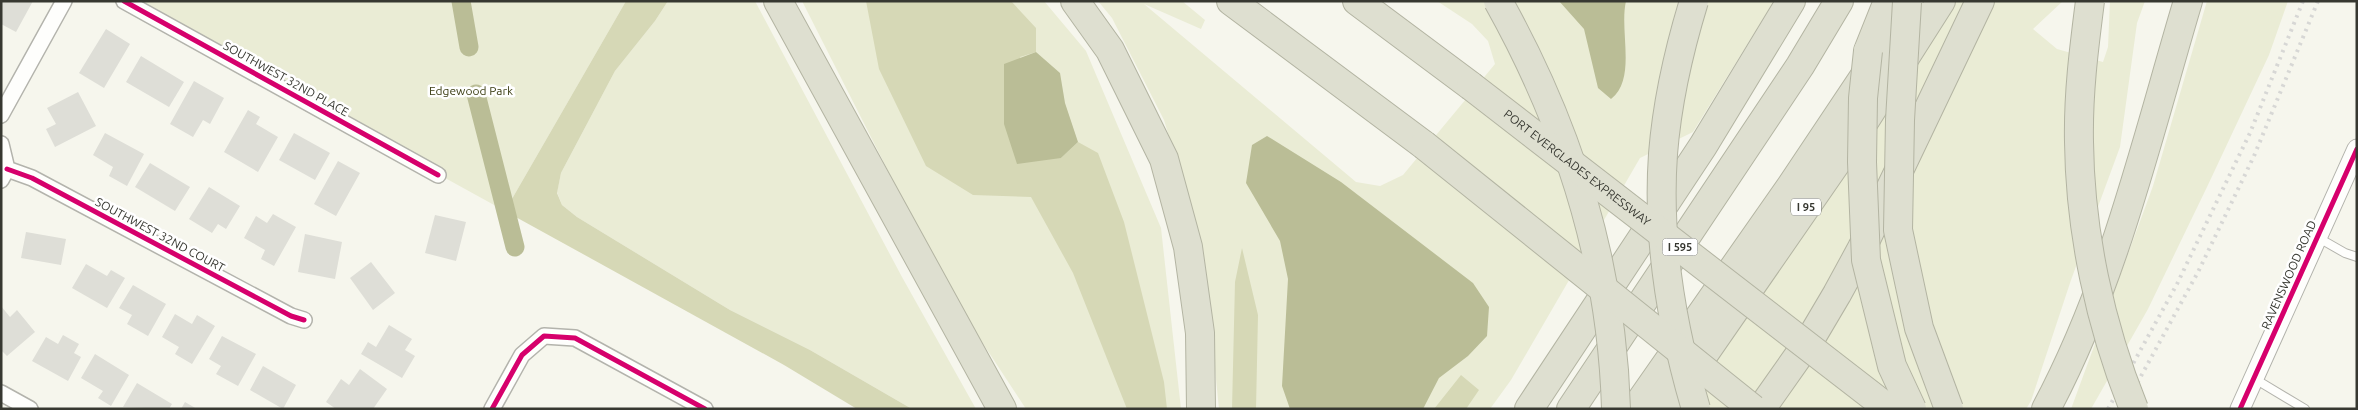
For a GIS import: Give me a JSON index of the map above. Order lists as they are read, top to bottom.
{
  "streets": {
    "highway": ["PORT EVERGLADES EXPRESSWAY", "I 95", "I 595"],
    "street": ["SOUTHWEST 32ND PLACE", "SOUTHWEST 32ND COURT", "RAVENSWOOD ROAD"]
  },
  "parks": ["Edgewood Park"]
}
